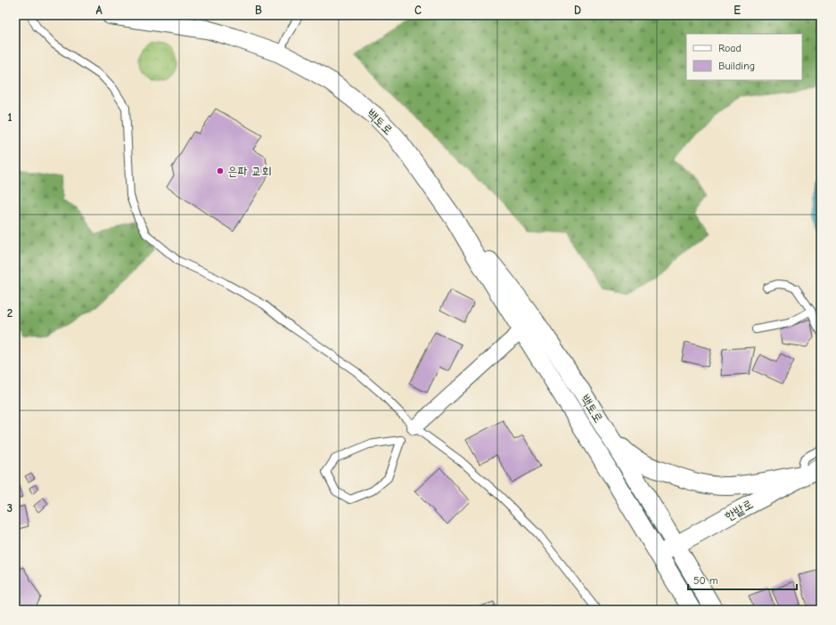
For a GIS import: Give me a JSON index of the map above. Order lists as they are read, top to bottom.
{
  "streets": {
    "street": ["백토로", "한밭로"]
  },
  "crossings": [
    ["백토로", "한밭로"]
  ],
  "places": ["은파 교회"],
  "legend": ["Road", "Building"],
  "scale_bar": "50 m",
  "grid": {
    "columns": [
      "A",
      "B",
      "C",
      "D",
      "E"
    ],
    "rows": ["1", "2", "3"]
  }
}
